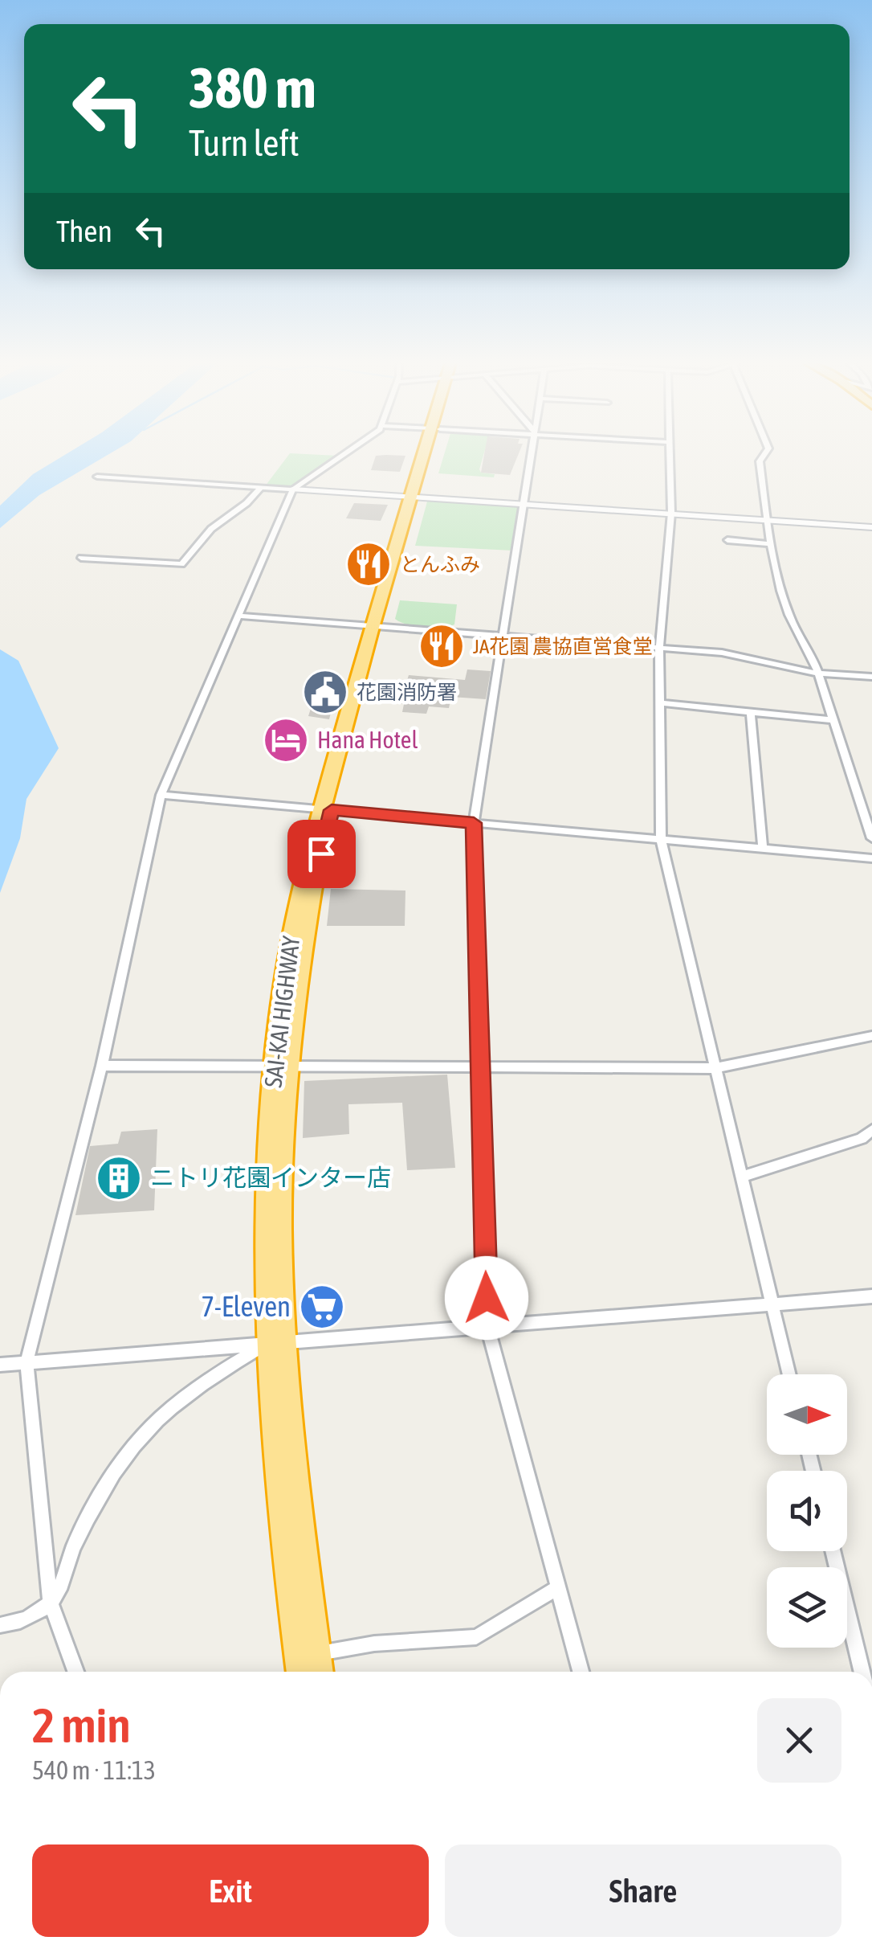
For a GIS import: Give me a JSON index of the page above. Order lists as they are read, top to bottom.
{
  "streets": {
    "highway": ["SAI-KAI HIGHWAY"]
  },
  "places": {
    "restaurant": ["とんふみ", "JA花園 農協直営食堂"],
    "public building": ["花園消防署"],
    "hotel": ["Hana Hotel"],
    "building": ["ニトリ花園インター店"],
    "supermarket": ["7-Eleven"]
  },
  "north": "right",
  "page": {
    "turn": ["380 m", "Turn left"],
    "then": "Then",
    "heading": ["2 min", "540 m · 11:13"],
    "buttons": ["Exit", "Share"]
  }
}
